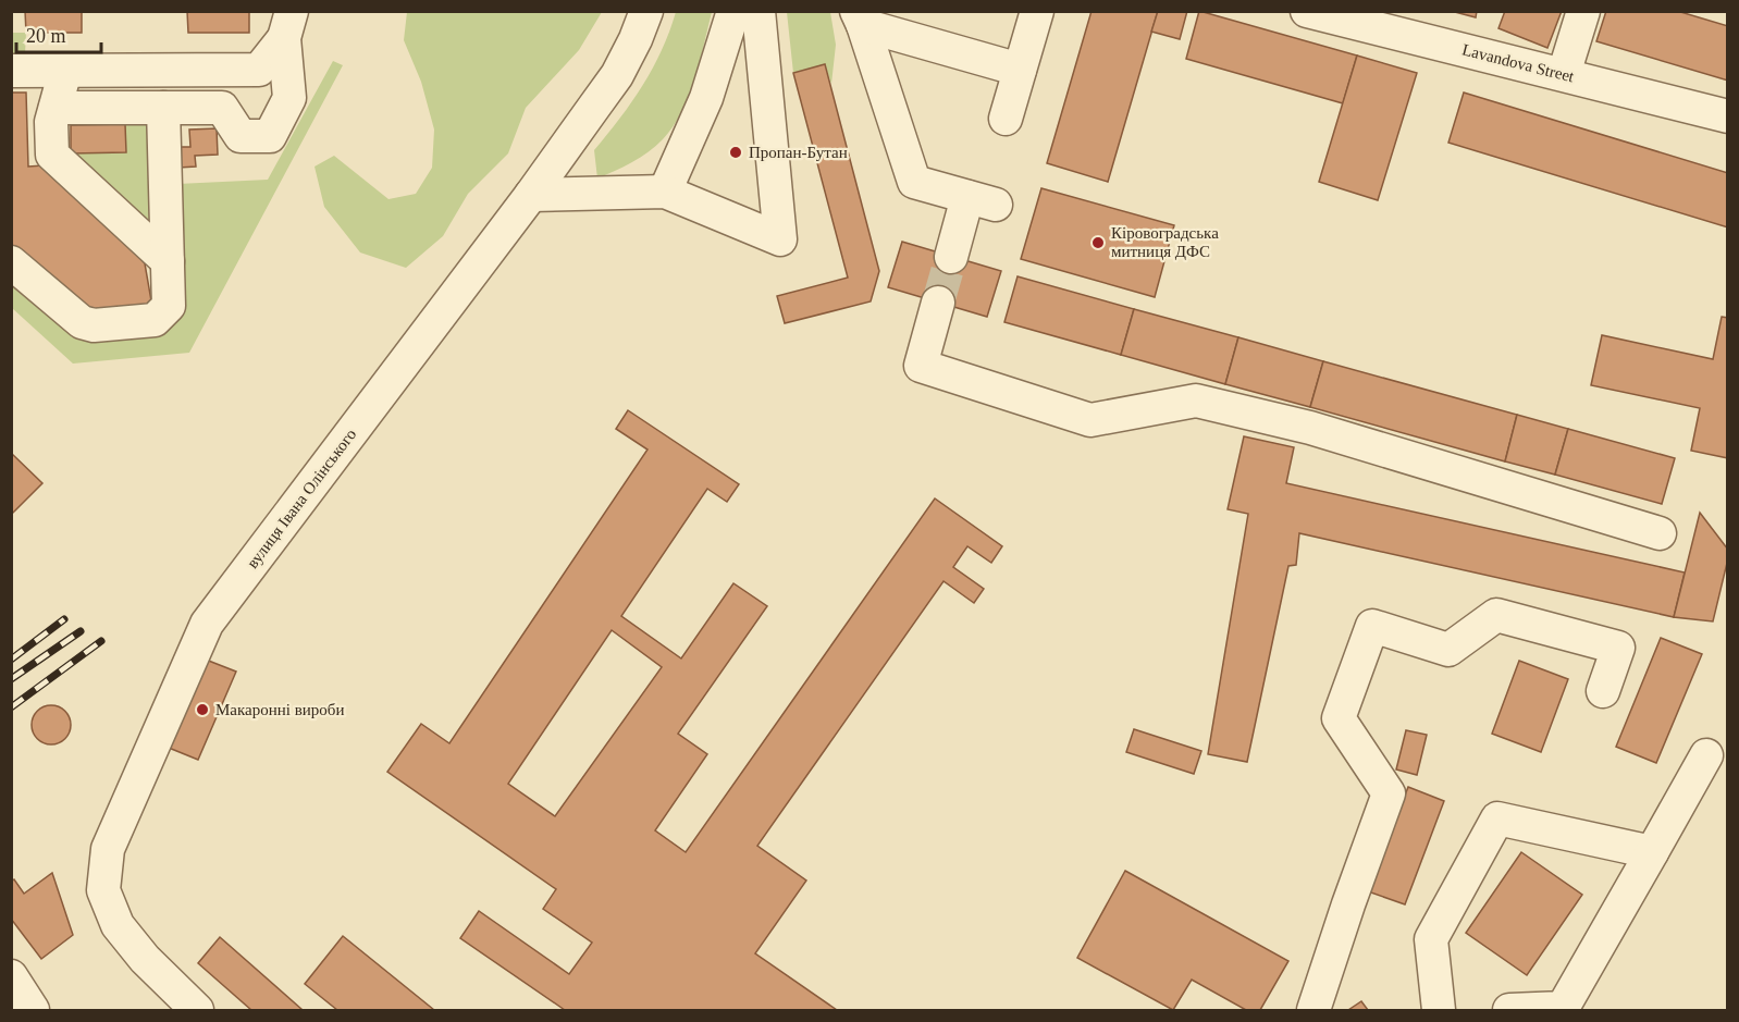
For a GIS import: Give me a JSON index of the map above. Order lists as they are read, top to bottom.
{
  "streets": {
    "street": ["Lavandova Street", "вулиця Івана Олінського"]
  },
  "places": ["Пропан-Бутан", "Кіровоградська митниця ДФС", "Макаронні вироби"],
  "scale_bar": "20 m"
}
